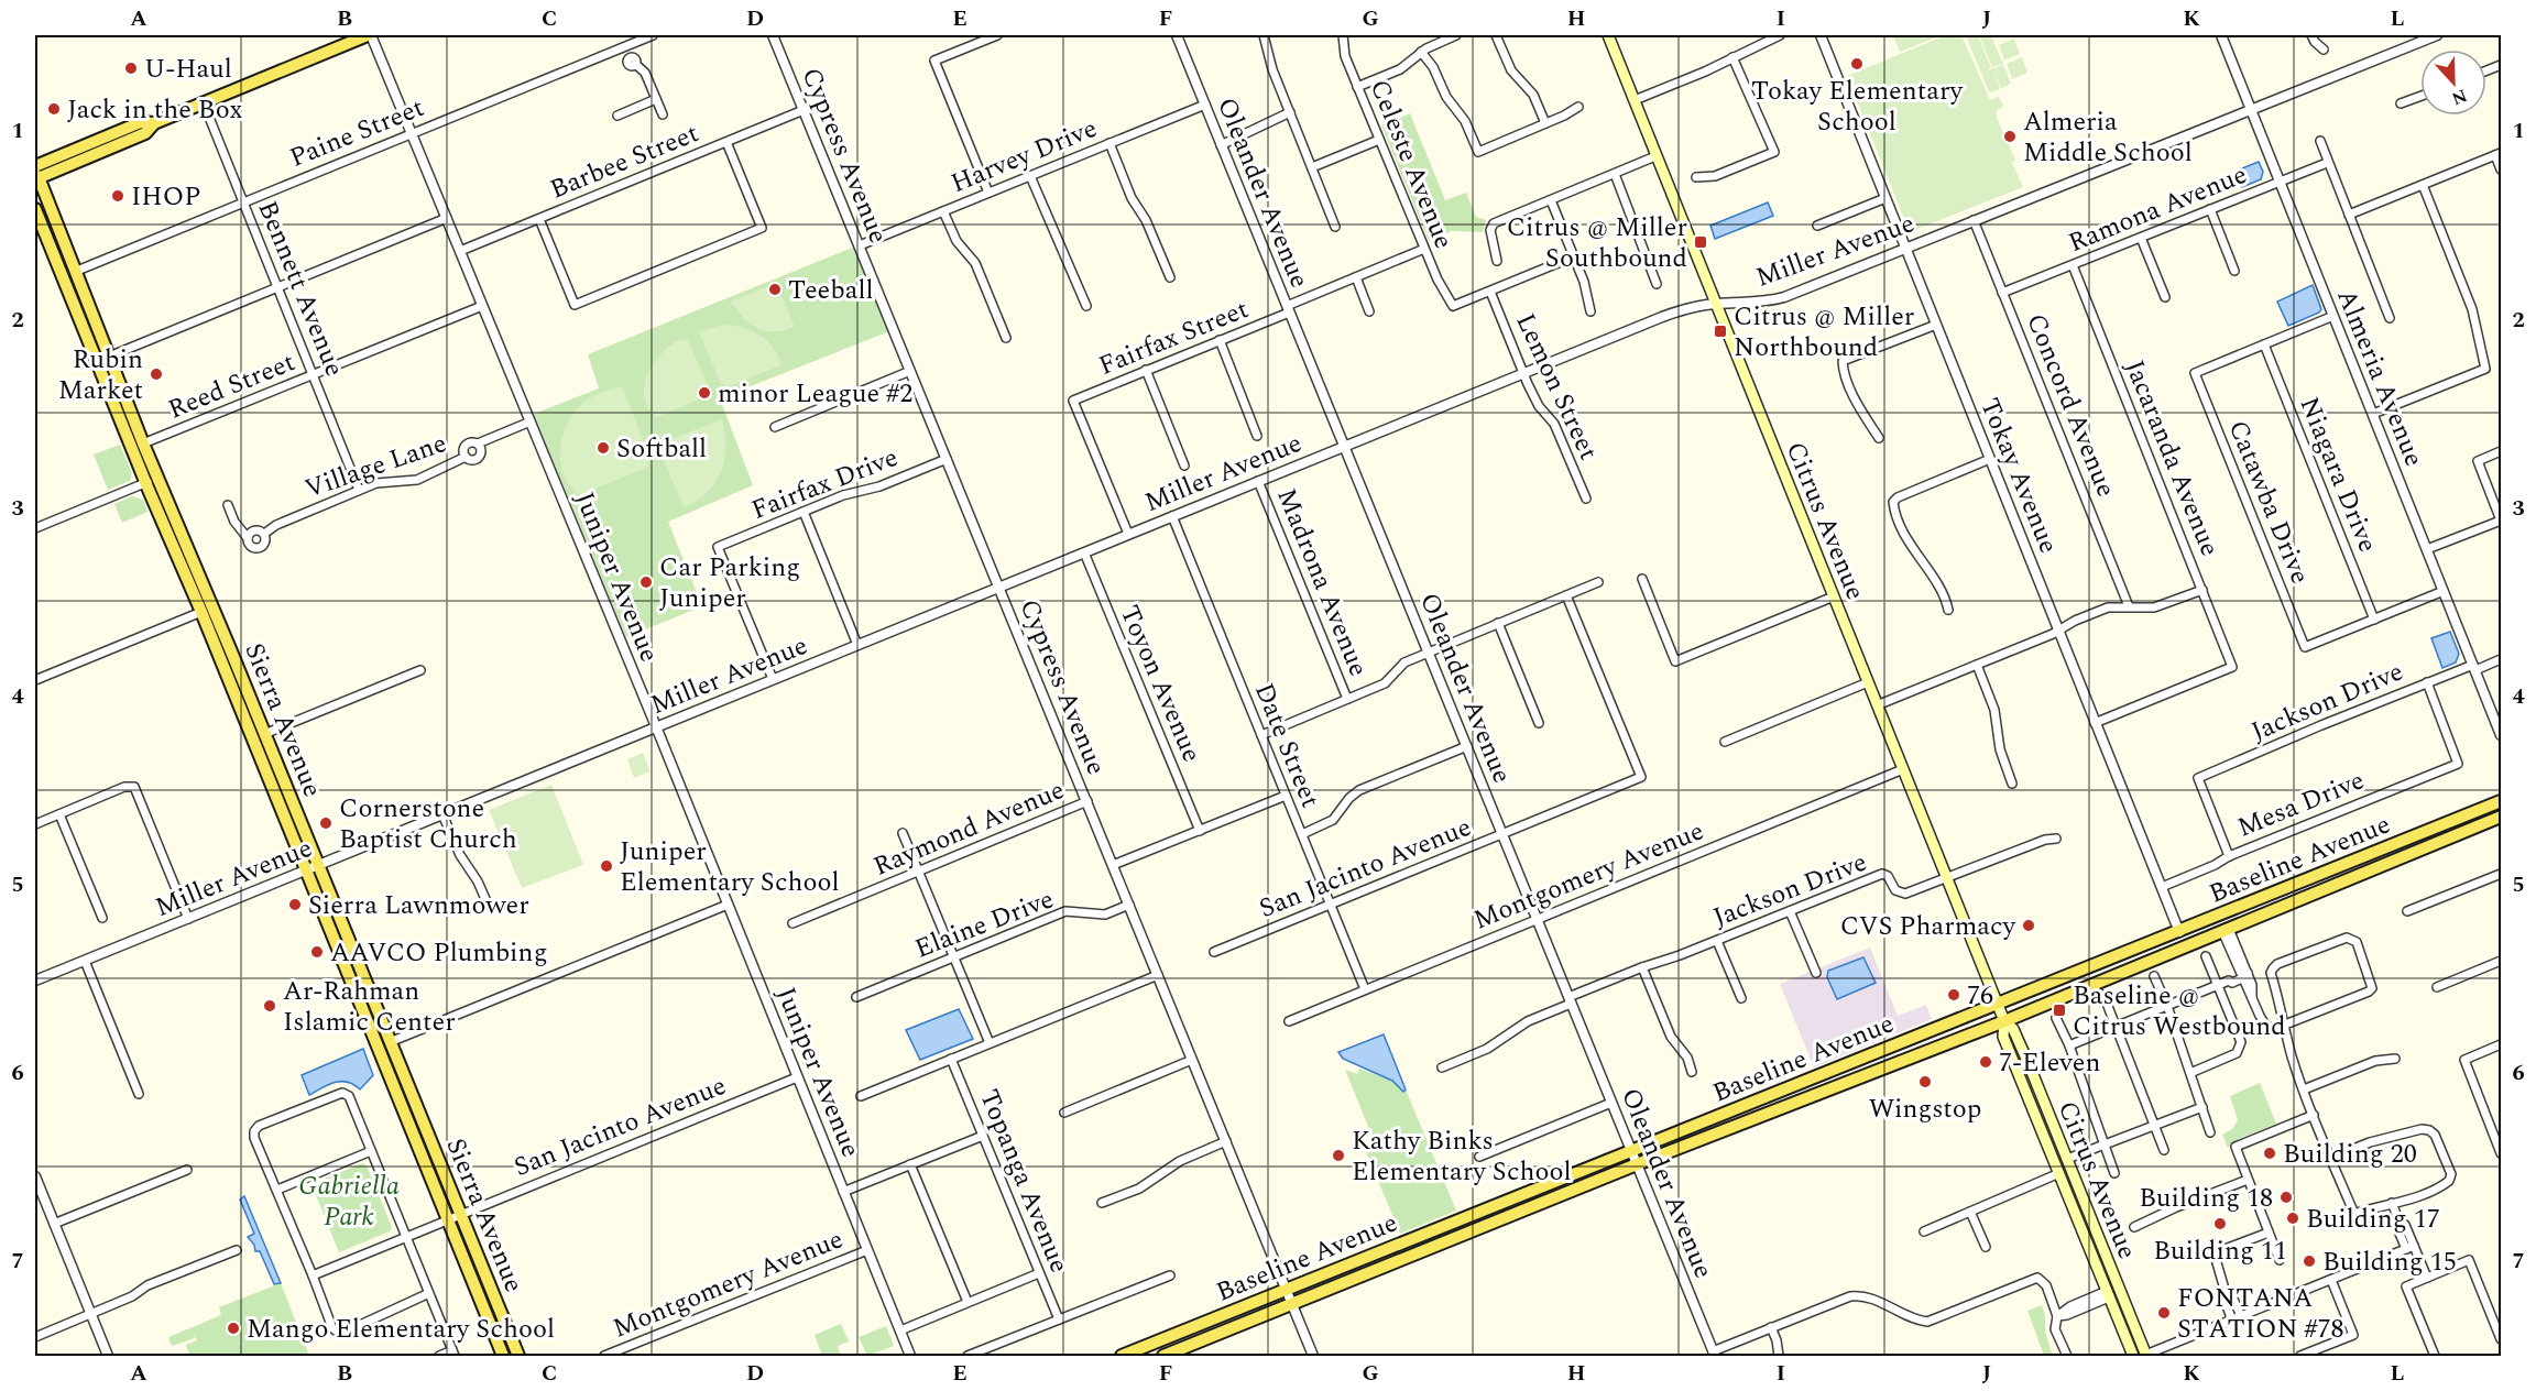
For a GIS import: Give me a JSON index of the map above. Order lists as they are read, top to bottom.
{
  "streets": {
    "main road": ["Citrus Avenue", "Sierra Avenue", "Baseline Avenue"],
    "street": [
      "Paine Street",
      "Cypress Avenue",
      "Harvey Drive",
      "Barbee Street",
      "Celeste Avenue",
      "Oleander Avenue",
      "Ramona Avenue",
      "Miller Avenue",
      "Bennett Avenue",
      "Fairfax Street",
      "Almeria Avenue",
      "Reed Street",
      "Lemon Street",
      "Concord Avenue",
      "Jacaranda Avenue",
      "Village Lane",
      "Niagara Drive",
      "Tokay Avenue",
      "Fairfax Drive",
      "Catawba Drive",
      "Juniper Avenue",
      "Madrona Avenue",
      "Toyon Avenue",
      "Jackson Drive",
      "Date Street",
      "Mesa Drive",
      "Raymond Avenue",
      "San Jacinto Avenue",
      "Montgomery Avenue",
      "Elaine Drive",
      "Topanga Avenue"
    ]
  },
  "crossings": [
    ["Paine Street", "Bennett Avenue"],
    ["Paine Street", "Juniper Avenue"],
    ["Paine Street", "Sierra Avenue"],
    ["Cypress Avenue", "Harvey Drive"],
    ["Cypress Avenue", "Barbee Street"],
    ["Cypress Avenue", "Miller Avenue"],
    ["Cypress Avenue", "Fairfax Drive"],
    ["Cypress Avenue", "Raymond Avenue"],
    ["Cypress Avenue", "Baseline Avenue"],
    ["Cypress Avenue", "Elaine Drive"],
    ["Harvey Drive", "Oleander Avenue"],
    ["Barbee Street", "Juniper Avenue"],
    ["Celeste Avenue", "Fairfax Street"],
    ["Celeste Avenue", "Lemon Street"],
    ["Oleander Avenue", "Miller Avenue"],
    ["Oleander Avenue", "Fairfax Street"],
    ["Oleander Avenue", "Jackson Drive"],
    ["Oleander Avenue", "Baseline Avenue"],
    ["Oleander Avenue", "San Jacinto Avenue"],
    ["Oleander Avenue", "Montgomery Avenue"],
    ["Ramona Avenue", "Almeria Avenue"],
    ["Ramona Avenue", "Concord Avenue"],
    ["Ramona Avenue", "Jacaranda Avenue"],
    ["Miller Avenue", "Fairfax Street"],
    ["Miller Avenue", "Almeria Avenue"],
    ["Miller Avenue", "Lemon Street"],
    ["Miller Avenue", "Concord Avenue"],
    ["Miller Avenue", "Tokay Avenue"],
    ["Miller Avenue", "Fairfax Drive"],
    ["Miller Avenue", "Citrus Avenue"],
    ["Miller Avenue", "Juniper Avenue"],
    ["Miller Avenue", "Madrona Avenue"],
    ["Miller Avenue", "Toyon Avenue"],
    ["Miller Avenue", "Sierra Avenue"],
    ["Miller Avenue", "Date Street"],
    ["Bennett Avenue", "Reed Street"],
    ["Bennett Avenue", "Village Lane"],
    ["Almeria Avenue", "Jackson Drive"],
    ["Reed Street", "Juniper Avenue"],
    ["Reed Street", "Sierra Avenue"],
    ["Jacaranda Avenue", "Tokay Avenue"],
    ["Village Lane", "Juniper Avenue"],
    ["Niagara Drive", "Catawba Drive"],
    ["Tokay Avenue", "Mesa Drive"],
    ["Tokay Avenue", "Baseline Avenue"],
    ["Citrus Avenue", "Jackson Drive"],
    ["Citrus Avenue", "Baseline Avenue"],
    ["Citrus Avenue", "Montgomery Avenue"],
    ["Juniper Avenue", "San Jacinto Avenue"],
    ["Juniper Avenue", "Montgomery Avenue"],
    ["Jackson Drive", "Mesa Drive"],
    ["Sierra Avenue", "San Jacinto Avenue"],
    ["Date Street", "San Jacinto Avenue"],
    ["Date Street", "Montgomery Avenue"]
  ],
  "parks": ["Gabriella Park"],
  "places": {
    "other": [
      "Tokay Elementary School",
      "U-Haul",
      "Jack in the Box",
      "Almeria Middle School",
      "IHOP",
      "Teeball",
      "Rubin Market",
      "minor League #2",
      "Softball",
      "Car Parking Juniper",
      "Cornerstone Baptist Church",
      "Juniper Elementary School",
      "Sierra Lawnmower",
      "CVS Pharmacy",
      "AAVCO Plumbing",
      "76",
      "Ar-Rahman Islamic Center",
      "7-Eleven",
      "Wingstop",
      "Building 20",
      "Kathy Binks Elementary School",
      "Building 18",
      "Building 17",
      "Building 11",
      "Building 15",
      "FONTANA STATION #78",
      "Mango Elementary School"
    ],
    "transit": ["Citrus @ Miller Southbound", "Citrus @ Miller Northbound", "Baseline @ Citrus Westbound"]
  },
  "north": "bottom",
  "grid": {
    "columns": [
      "A",
      "B",
      "C",
      "D",
      "E",
      "F",
      "G",
      "H",
      "I",
      "J",
      "K",
      "L"
    ],
    "rows": [
      "1",
      "2",
      "3",
      "4",
      "5",
      "6",
      "7"
    ]
  }
}
